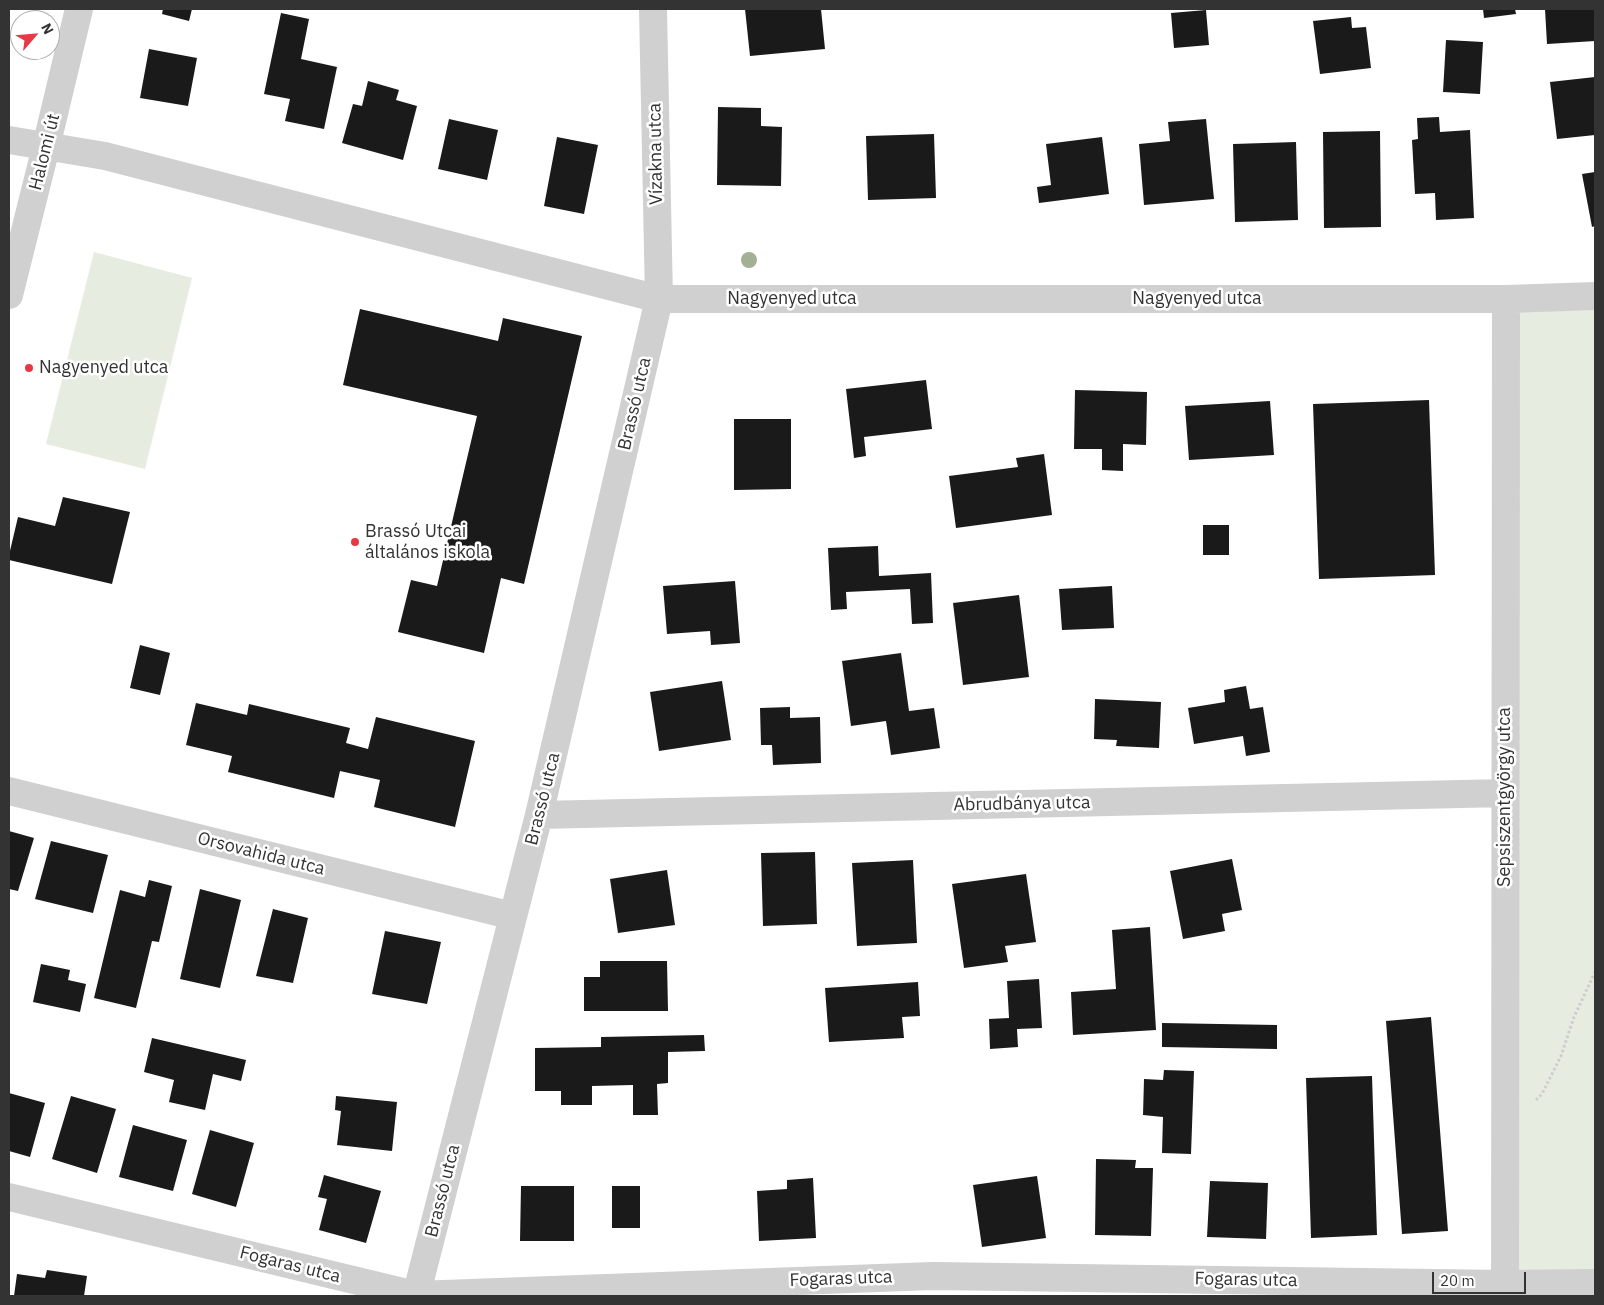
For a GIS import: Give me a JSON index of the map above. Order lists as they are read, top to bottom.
{
  "streets": {
    "street": [
      "Halomi út",
      "Vízakna utca",
      "Nagyenyed utca",
      "Brassó utca",
      "Sepsiszentgyörgy utca",
      "Abrudbánya utca",
      "Orsovahida utca",
      "Fogaras utca"
    ]
  },
  "crossings": [
    ["Halomi út", "Nagyenyed utca"],
    ["Vízakna utca", "Nagyenyed utca"],
    ["Vízakna utca", "Brassó utca"],
    ["Nagyenyed utca", "Brassó utca"],
    ["Nagyenyed utca", "Sepsiszentgyörgy utca"],
    ["Brassó utca", "Abrudbánya utca"],
    ["Brassó utca", "Orsovahida utca"],
    ["Brassó utca", "Fogaras utca"],
    ["Sepsiszentgyörgy utca", "Abrudbánya utca"],
    ["Sepsiszentgyörgy utca", "Fogaras utca"]
  ],
  "places": ["Nagyenyed utca", "Brassó Utcai általános iskola"],
  "scale_bar": "20 m",
  "north": "top right"
}
